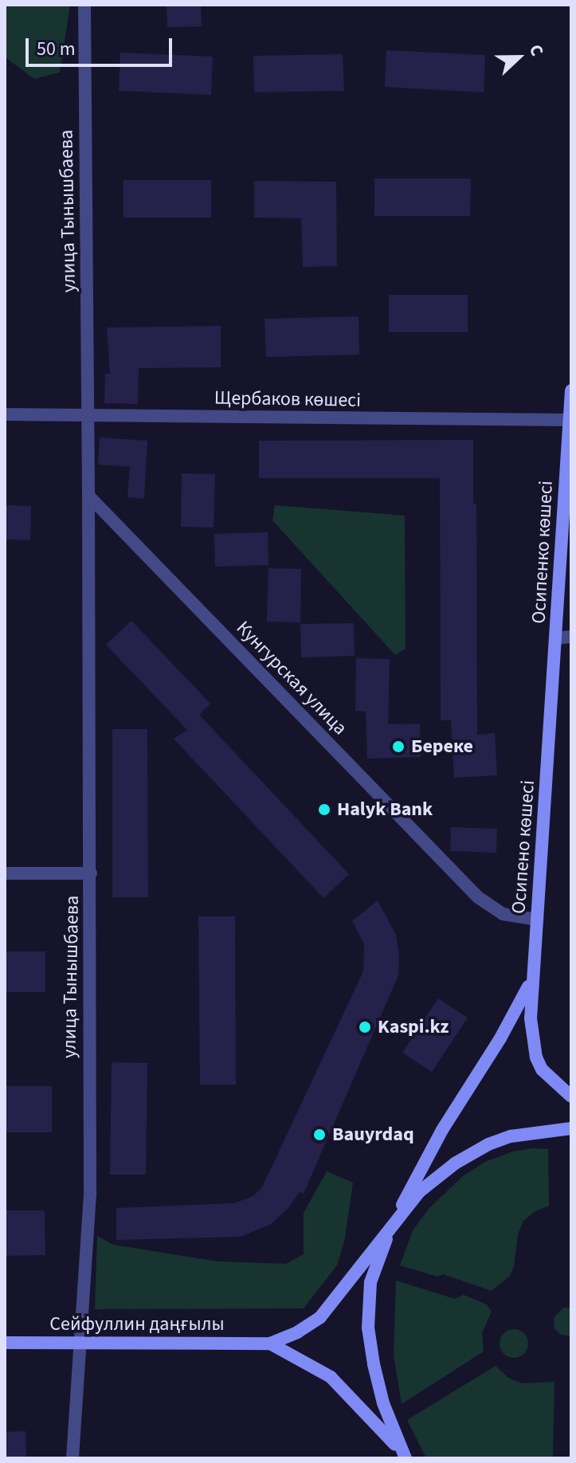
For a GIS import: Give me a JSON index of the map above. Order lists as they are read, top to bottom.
{
  "streets": {
    "main road": ["Осипенко көшесі", "Осипено көшесі", "Сейфуллин даңғылы"],
    "street": ["улица Тынышбаева", "Щербаков көшесі", "Кунгурская улица"]
  },
  "crossings": [
    ["улица Тынышбаева", "Щербаков көшесі"],
    ["улица Тынышбаева", "Кунгурская улица"],
    ["улица Тынышбаева", "Сейфуллин даңғылы"],
    ["Щербаков көшесі", "Осипенко көшесі"],
    ["Осипенко көшесі", "Осипено көшесі"],
    ["Кунгурская улица", "Осипено көшесі"]
  ],
  "places": [
    "Береке",
    "Halyk Bank",
    "Kaspi.kz",
    "Bauyrdaq"
  ],
  "scale_bar": "50 m",
  "north": "right"
}
